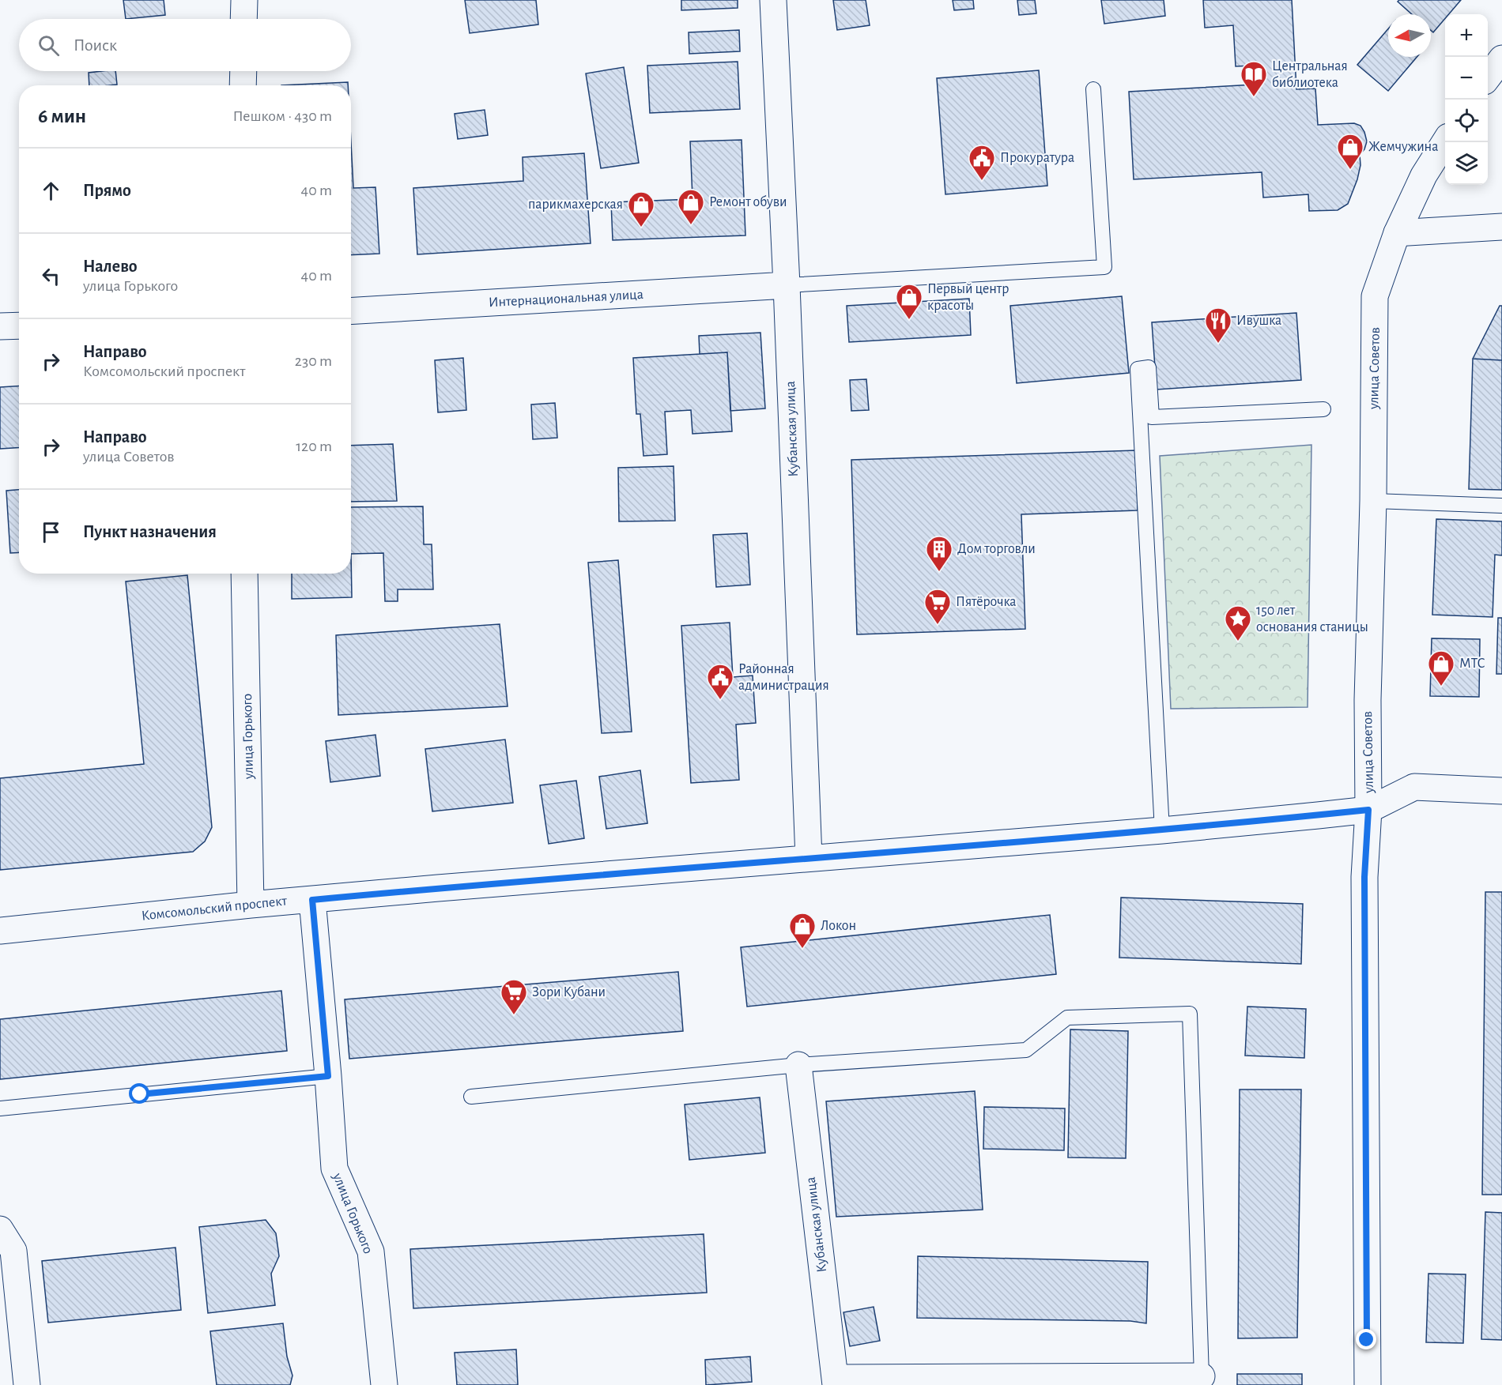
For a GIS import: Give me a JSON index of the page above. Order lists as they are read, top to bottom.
{
  "streets": {
    "street": [
      "Интернациональная улица",
      "улица Советов",
      "Кубанская улица",
      "улица Горького",
      "Комсомольский проспект"
    ]
  },
  "crossings": [
    ["Интернациональная улица", "Кубанская улица"],
    ["улица Советов", "Комсомольский проспект"],
    ["Кубанская улица", "Комсомольский проспект"],
    ["улица Горького", "Комсомольский проспект"]
  ],
  "places": {
    "library": ["Центральная библиотека"],
    "shop": [
      "Жемчужина",
      "Ремонт обуви",
      "парикмахерская",
      "Первый центр красоты",
      "МТС",
      "Локон"
    ],
    "public building": ["Прокуратура", "Районная администрация"],
    "restaurant": ["Ивушка"],
    "building": ["Дом торговли"],
    "supermarket": ["Пятёрочка", "Зори Кубани"],
    "place": ["150 лет основания станицы"]
  },
  "north": "left",
  "page": {
    "map_buttons": ["+", "−"],
    "search": "Поиск",
    "heading": ["6 мин", "Пешком · 430 m"],
    "list": [
      ["Прямо", "40 m"],
      ["Налево", "улица Горького", "40 m"],
      ["Направо", "Комсомольский проспект", "230 m"],
      ["Направо", "улица Советов", "120 m"],
      "Пункт назначения"
    ]
  }
}
